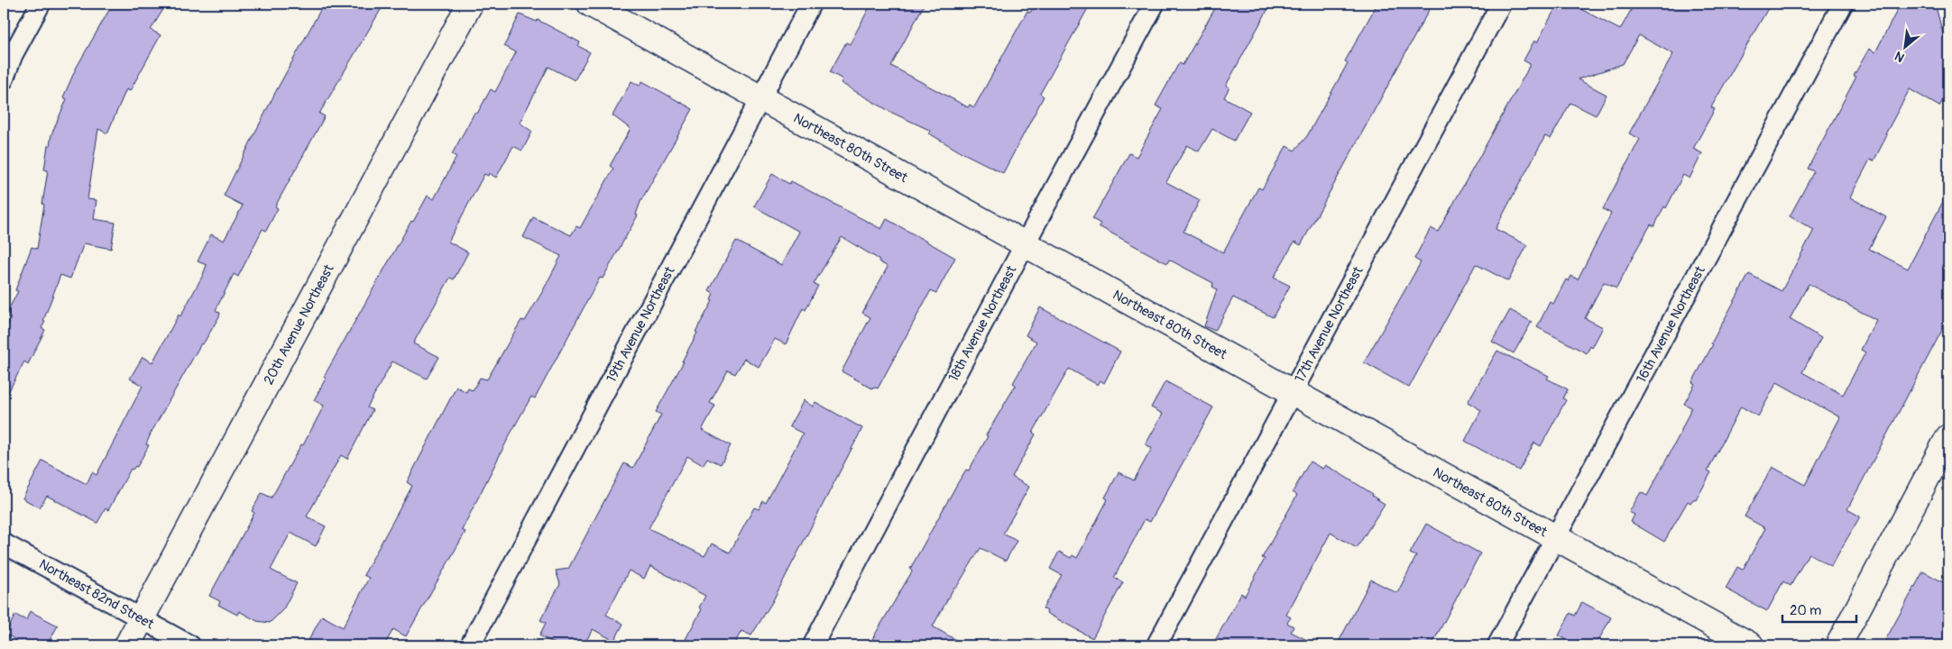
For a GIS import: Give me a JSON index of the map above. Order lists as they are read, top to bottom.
{
  "streets": {
    "street": [
      "Northeast 80th Street",
      "18th Avenue Northeast",
      "20th Avenue Northeast",
      "19th Avenue Northeast",
      "17th Avenue Northeast",
      "16th Avenue Northeast",
      "Northeast 82nd Street"
    ]
  },
  "crossings": [
    ["Northeast 80th Street", "18th Avenue Northeast"],
    ["Northeast 80th Street", "19th Avenue Northeast"],
    ["Northeast 80th Street", "17th Avenue Northeast"],
    ["Northeast 80th Street", "16th Avenue Northeast"],
    ["20th Avenue Northeast", "Northeast 82nd Street"]
  ],
  "scale_bar": "20 m",
  "north": "bottom left"
}
